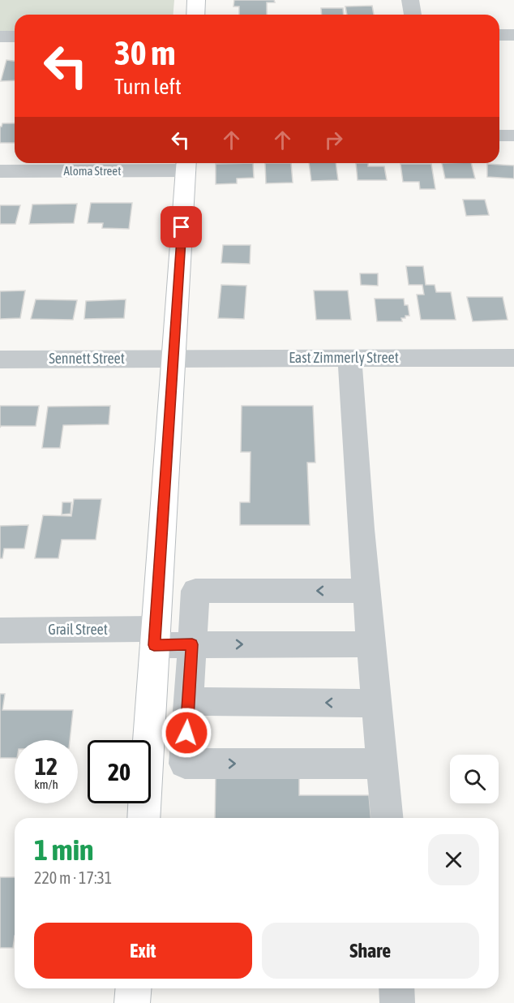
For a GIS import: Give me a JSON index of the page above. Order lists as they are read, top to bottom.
{
  "streets": {
    "street": [
      "Aloma Street",
      "East Zimmerly Street",
      "Sennett Street",
      "Grail Street"
    ]
  },
  "crossings": [
    ["East Zimmerly Street", "Sennett Street"]
  ],
  "page": {
    "turn": ["30 m", "Turn left"],
    "speed": "12 km/h",
    "limit": "20",
    "heading": ["1 min", "220 m · 17:31"],
    "buttons": ["Exit", "Share"]
  }
}
